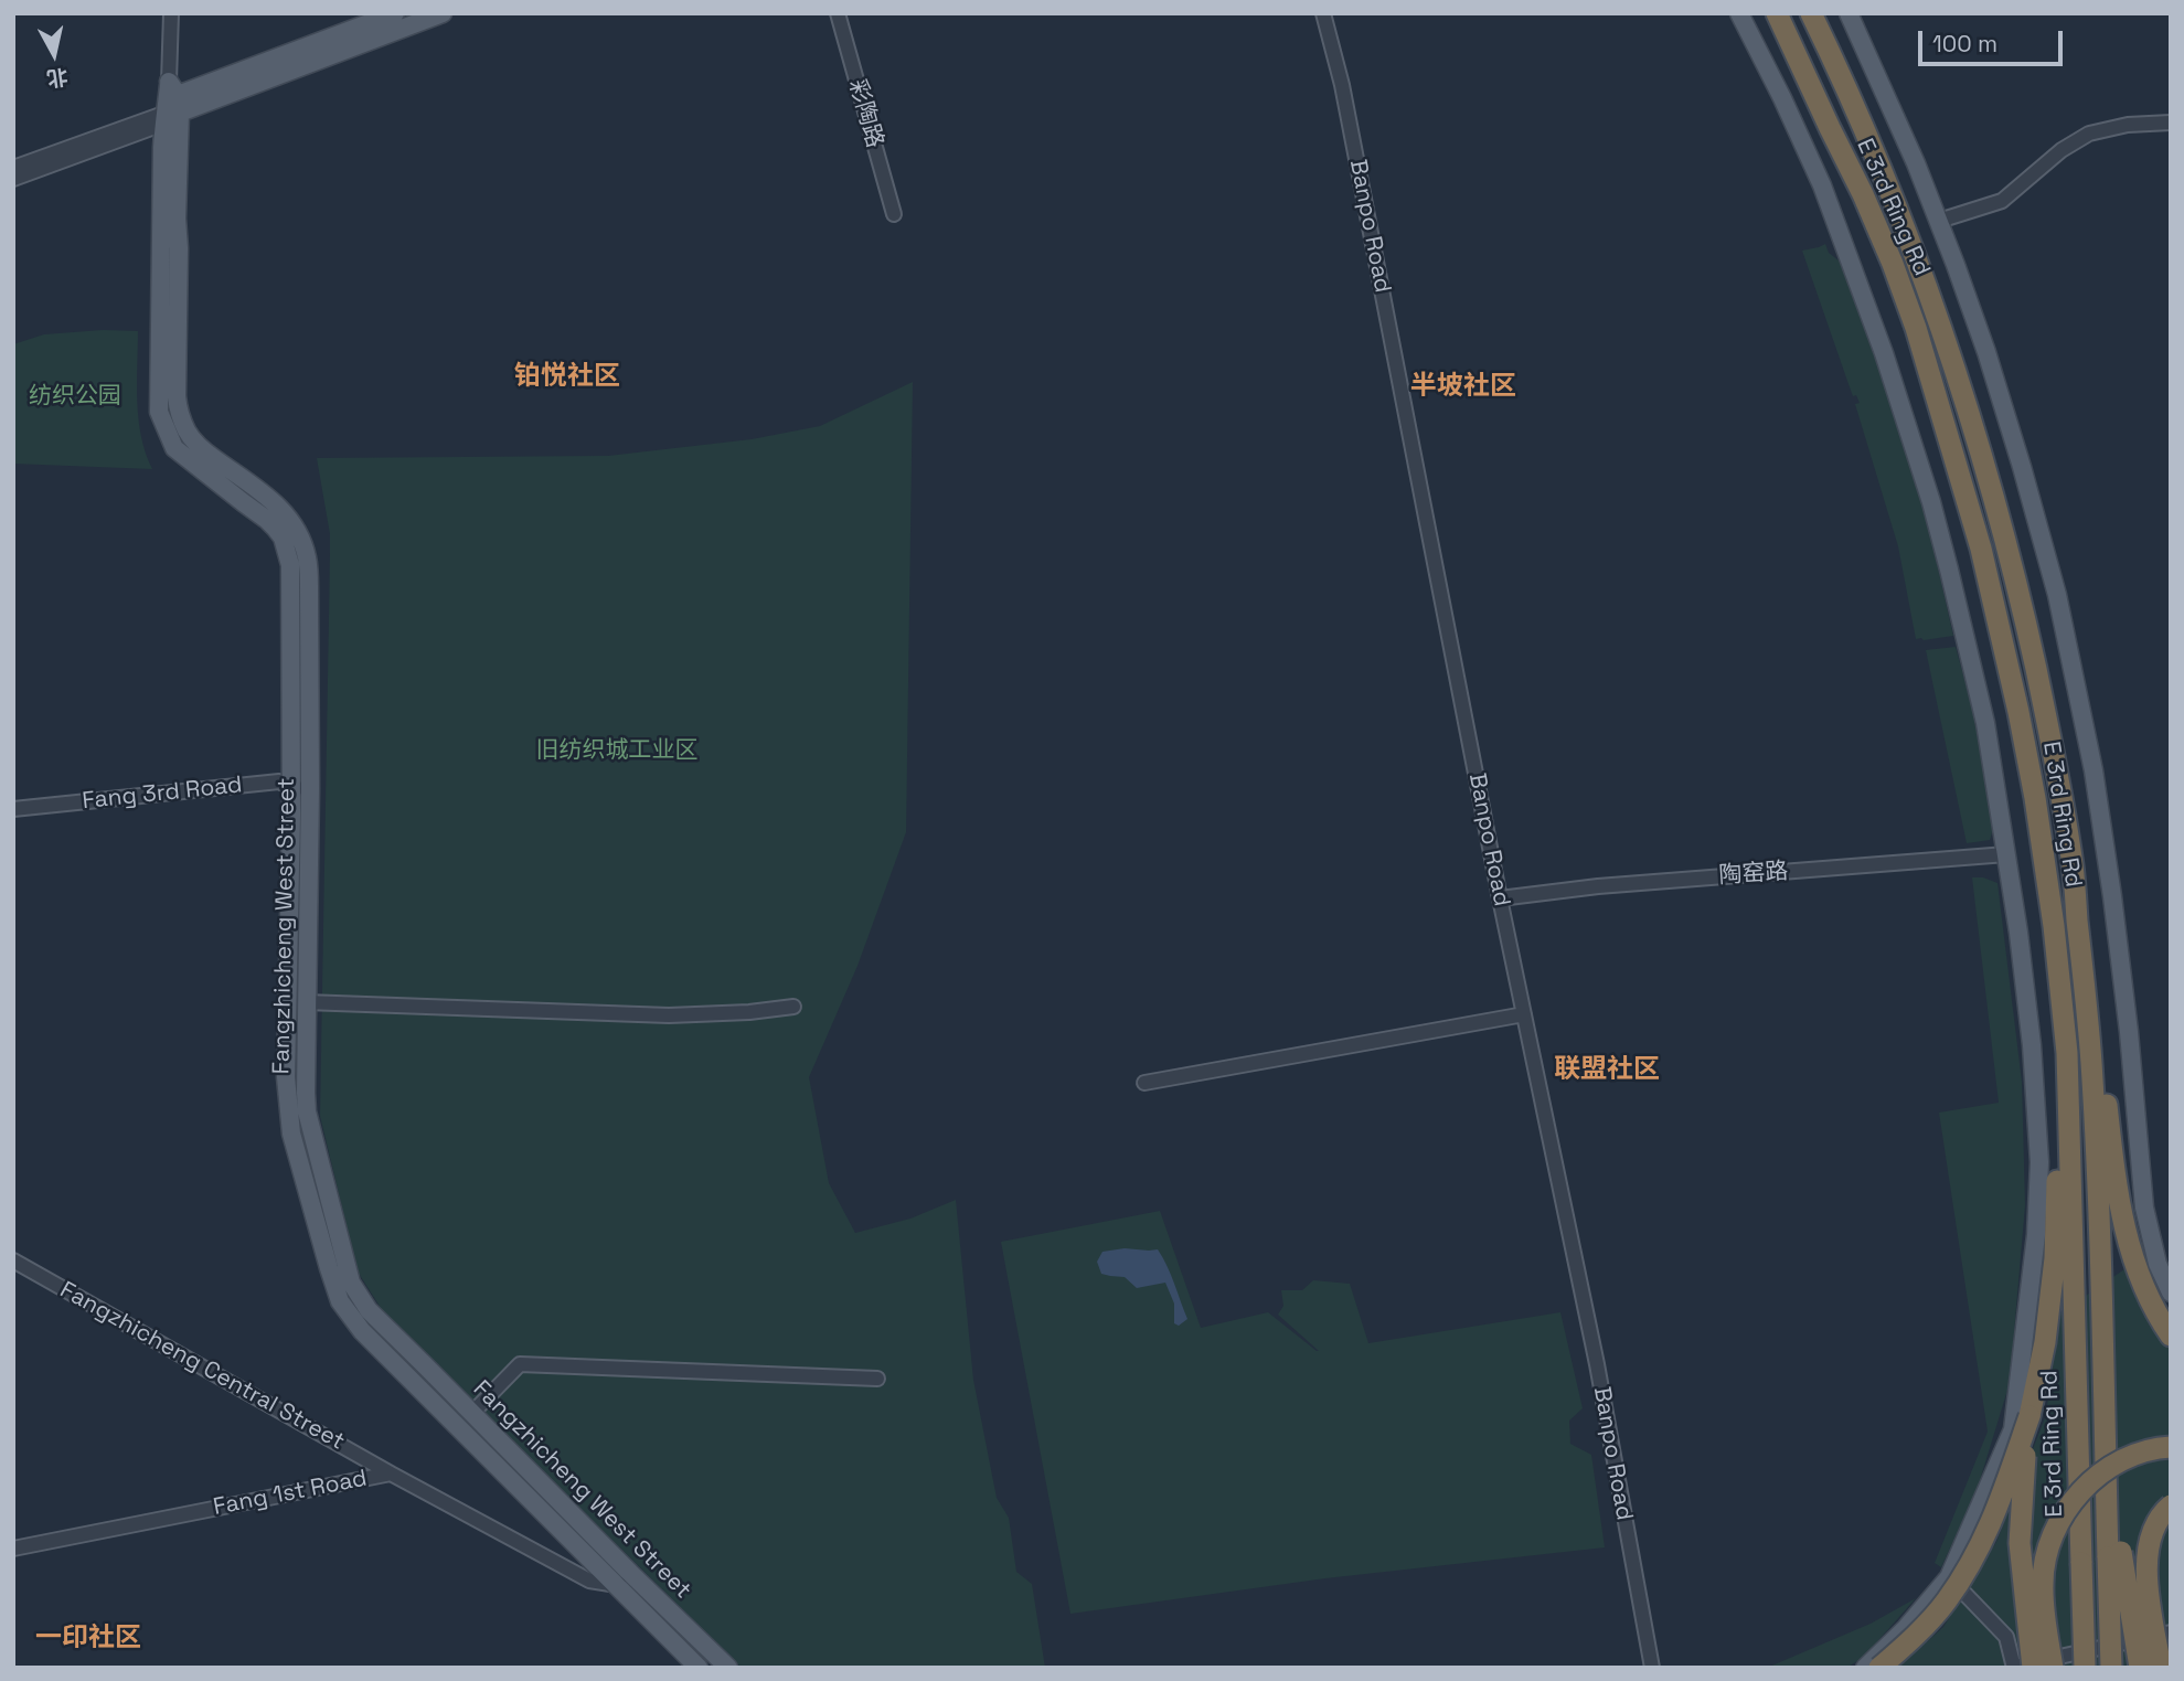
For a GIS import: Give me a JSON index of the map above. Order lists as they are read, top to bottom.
{
  "streets": {
    "highway": ["E 3rd Ring Rd"],
    "main road": ["Fangzhicheng West Street"],
    "street": [
      "彩陶路",
      "Banpo Road",
      "Fang 3rd Road",
      "陶窑路",
      "Fangzhicheng Central Street",
      "Fang 1st Road"
    ]
  },
  "crossings": [
    ["Banpo Road", "陶窑路"],
    ["Fang 3rd Road", "Fangzhicheng West Street"],
    ["Fangzhicheng West Street", "Fang 1st Road"],
    ["Fangzhicheng Central Street", "Fang 1st Road"]
  ],
  "districts": [
    "铂悦社区",
    "半坡社区",
    "联盟社区",
    "一印社区"
  ],
  "parks": ["纺织公园", "旧纺织城工业区"],
  "scale_bar": "100 m",
  "north": "bottom"
}
